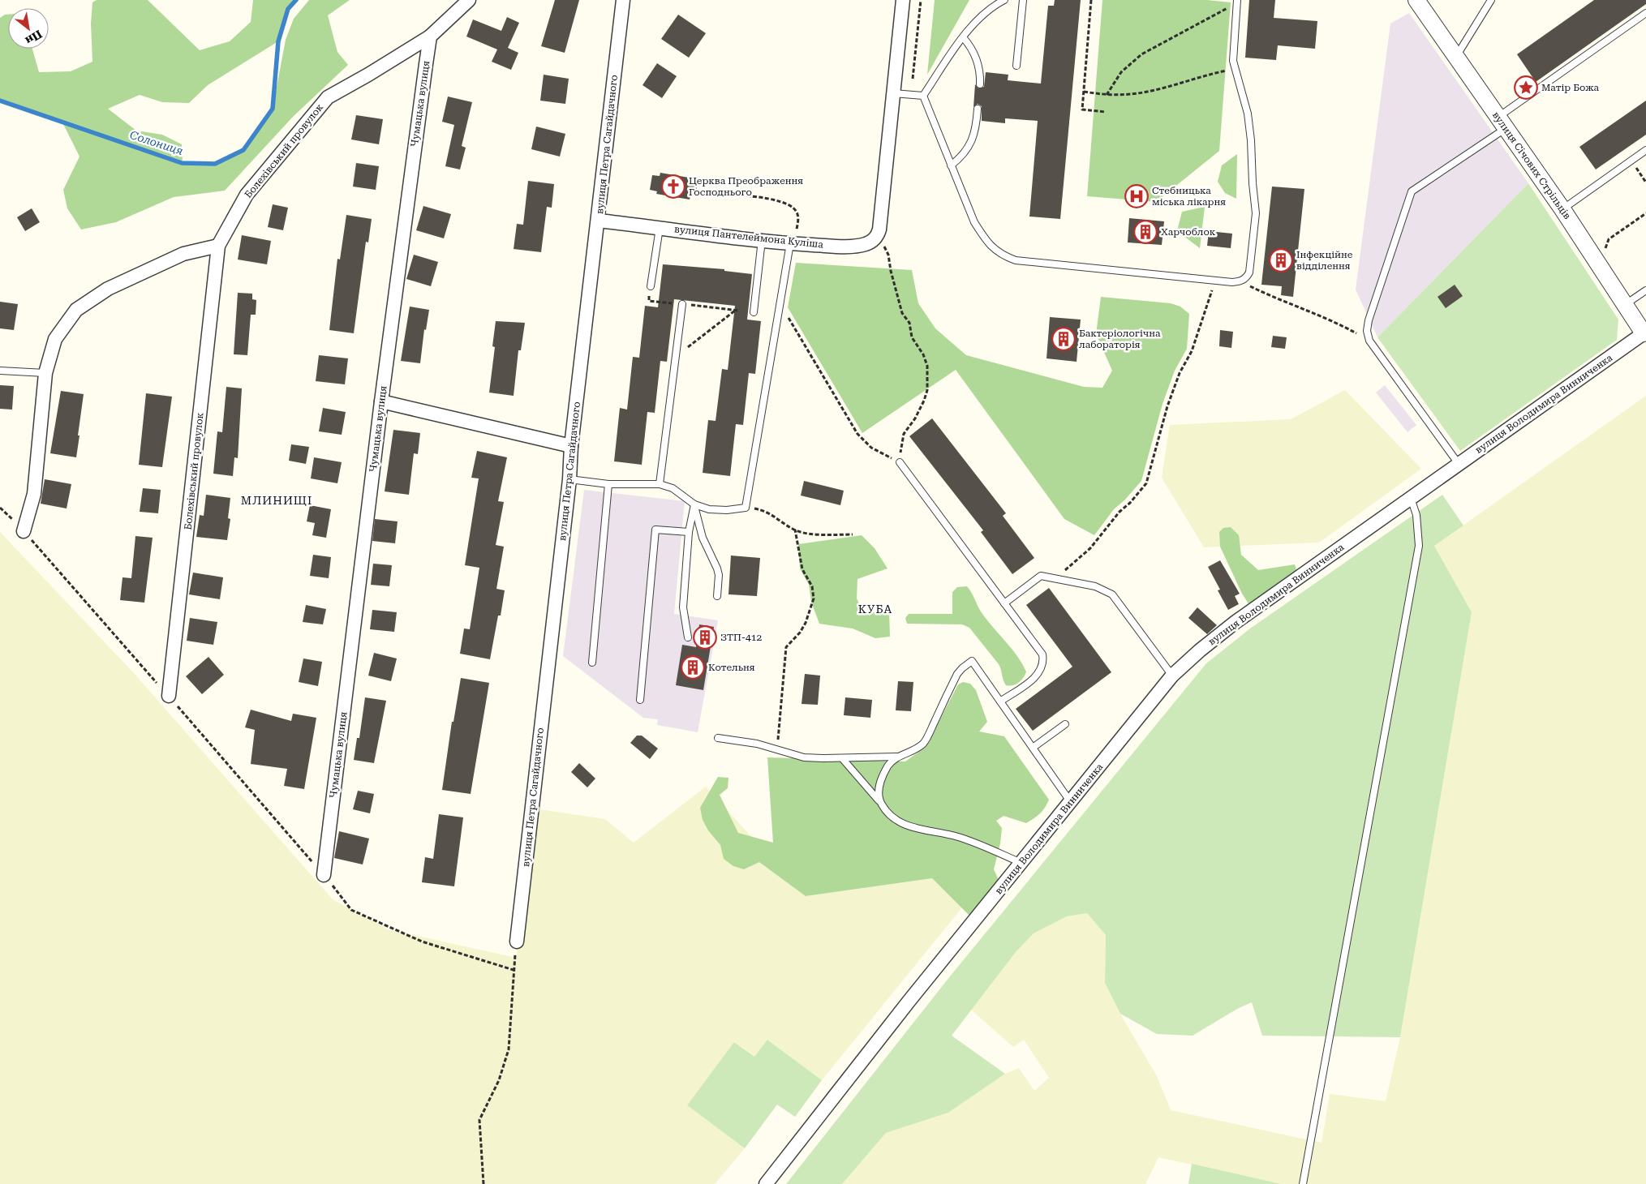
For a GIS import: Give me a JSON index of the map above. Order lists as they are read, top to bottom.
{
  "streets": {
    "street": [
      "Чумацька вулиця",
      "вулиця Петра Сагайдачного",
      "Болехівський провулок",
      "вулиця Січових Стрільців",
      "вулиця Пантелеймона Куліша",
      "вулиця Володимира Винниченка"
    ]
  },
  "crossings": [
    ["Чумацька вулиця", "Болехівський провулок"],
    ["вулиця Петра Сагайдачного", "вулиця Пантелеймона Куліша"],
    ["вулиця Січових Стрільців", "вулиця Володимира Винниченка"]
  ],
  "districts": ["МЛИНИЩІ", "КУБА"],
  "water": ["Солониця"],
  "places": {
    "place": ["Матір Божа"],
    "church": ["Церква Преображення Господнього"],
    "hospital": ["Стебницька міська лікарня"],
    "building": [
      "Харчоблок",
      "Інфекційне відділення",
      "Бактеріологічна лабораторія",
      "ЗТП-412",
      "Котельня"
    ]
  },
  "north": "bottom right"
}
